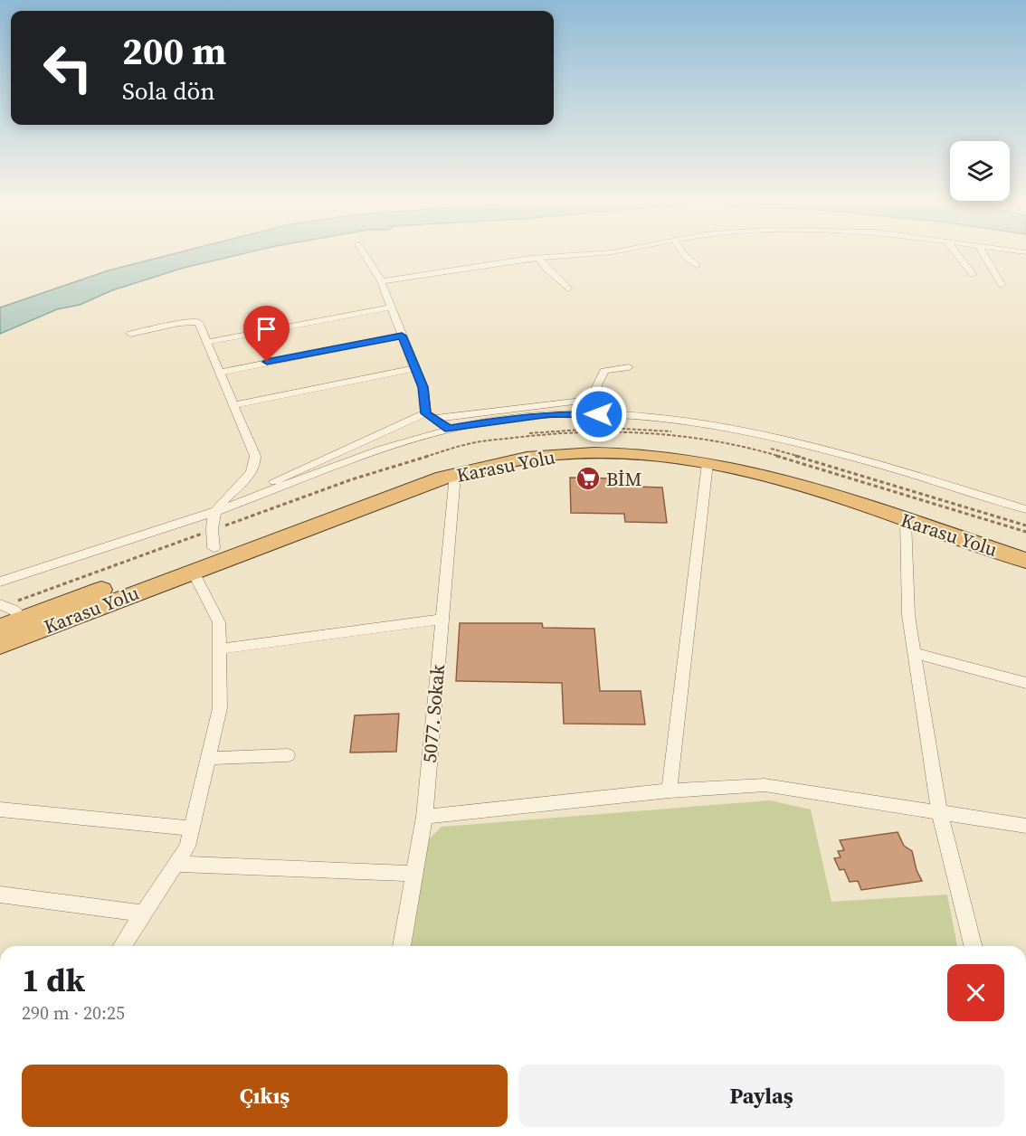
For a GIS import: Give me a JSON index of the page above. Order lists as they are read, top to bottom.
{
  "streets": {
    "highway": ["Karasu Yolu"],
    "street": ["5077. Sokak"]
  },
  "crossings": [
    ["Karasu Yolu", "5077. Sokak"]
  ],
  "places": {
    "supermarket": ["BİM"]
  },
  "page": {
    "turn": ["200 m", "Sola dön"],
    "heading": ["1 dk", "290 m · 20:25"],
    "buttons": ["Çıkış", "Paylaş"]
  }
}
